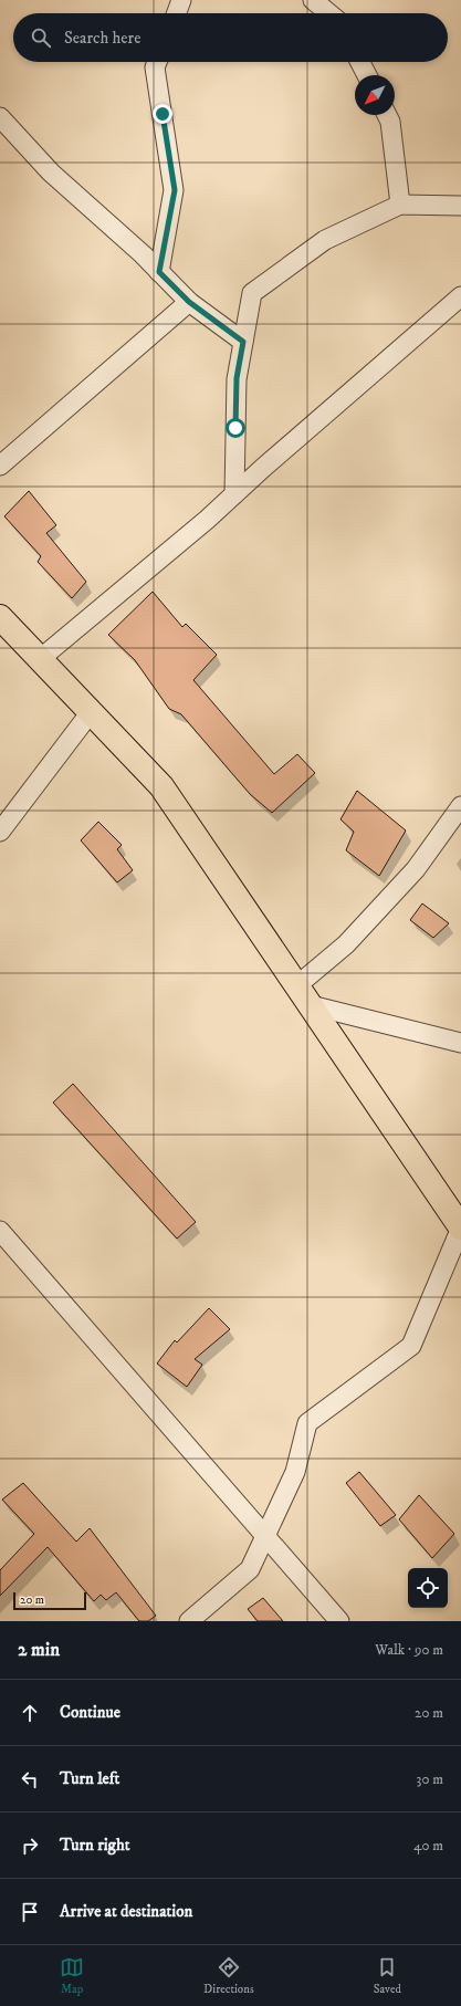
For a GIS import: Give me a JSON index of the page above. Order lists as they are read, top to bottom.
{
  "scale_bar": "20 m",
  "north": "bottom left",
  "page": {
    "search": "Search here",
    "scale": "20 m",
    "heading": ["2 min", "Walk · 90 m"],
    "list": [
      ["Continue", "20 m"],
      ["Turn left", "30 m"],
      ["Turn right", "40 m"],
      "Arrive at destination"
    ],
    "nav": ["Map", "Directions", "Saved"]
  }
}
